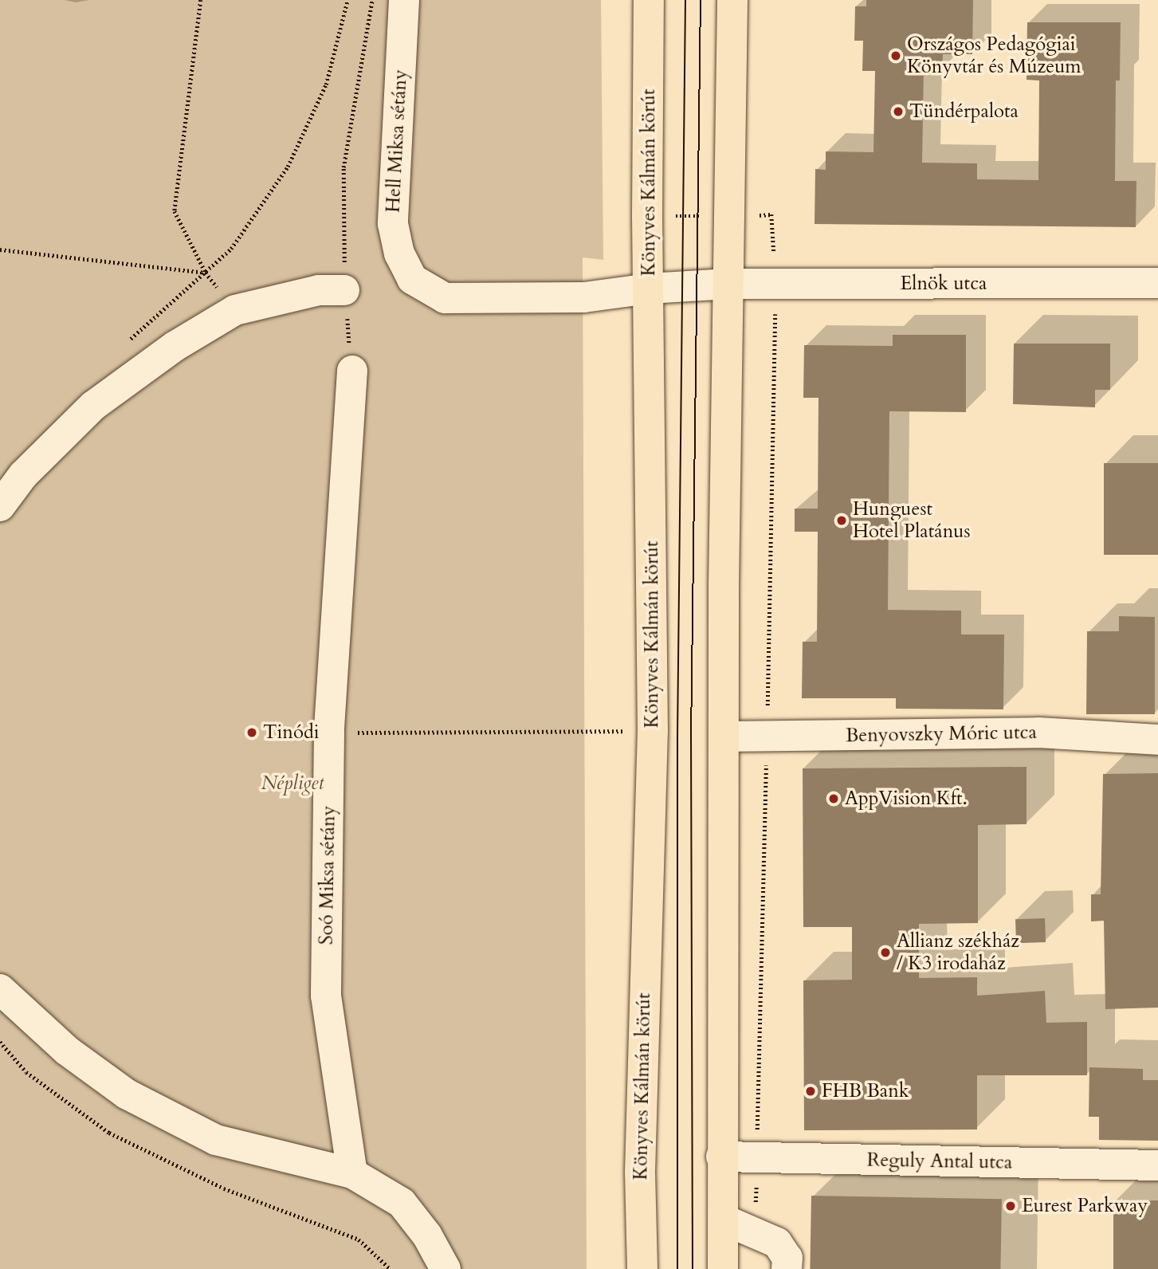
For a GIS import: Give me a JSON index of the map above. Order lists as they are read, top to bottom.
{
  "streets": {
    "main road": ["Könyves Kálmán körút"],
    "street": [
      "Hell Miksa sétány",
      "Elnök utca",
      "Benyovszky Móric utca",
      "Soó Miksa sétány",
      "Reguly Antal utca"
    ]
  },
  "crossings": [
    ["Hell Miksa sétány", "Elnök utca"],
    ["Könyves Kálmán körút", "Elnök utca"]
  ],
  "parks": ["Népliget"],
  "places": [
    "Országos Pedagógiai Könyvtár és Múzeum",
    "Tündérpalota",
    "Hunguest Hotel Platánus",
    "Tinódi",
    "AppVision Kft.",
    "Allianz székház / K3 irodaház",
    "FHB Bank",
    "Eurest Parkway"
  ]
}
